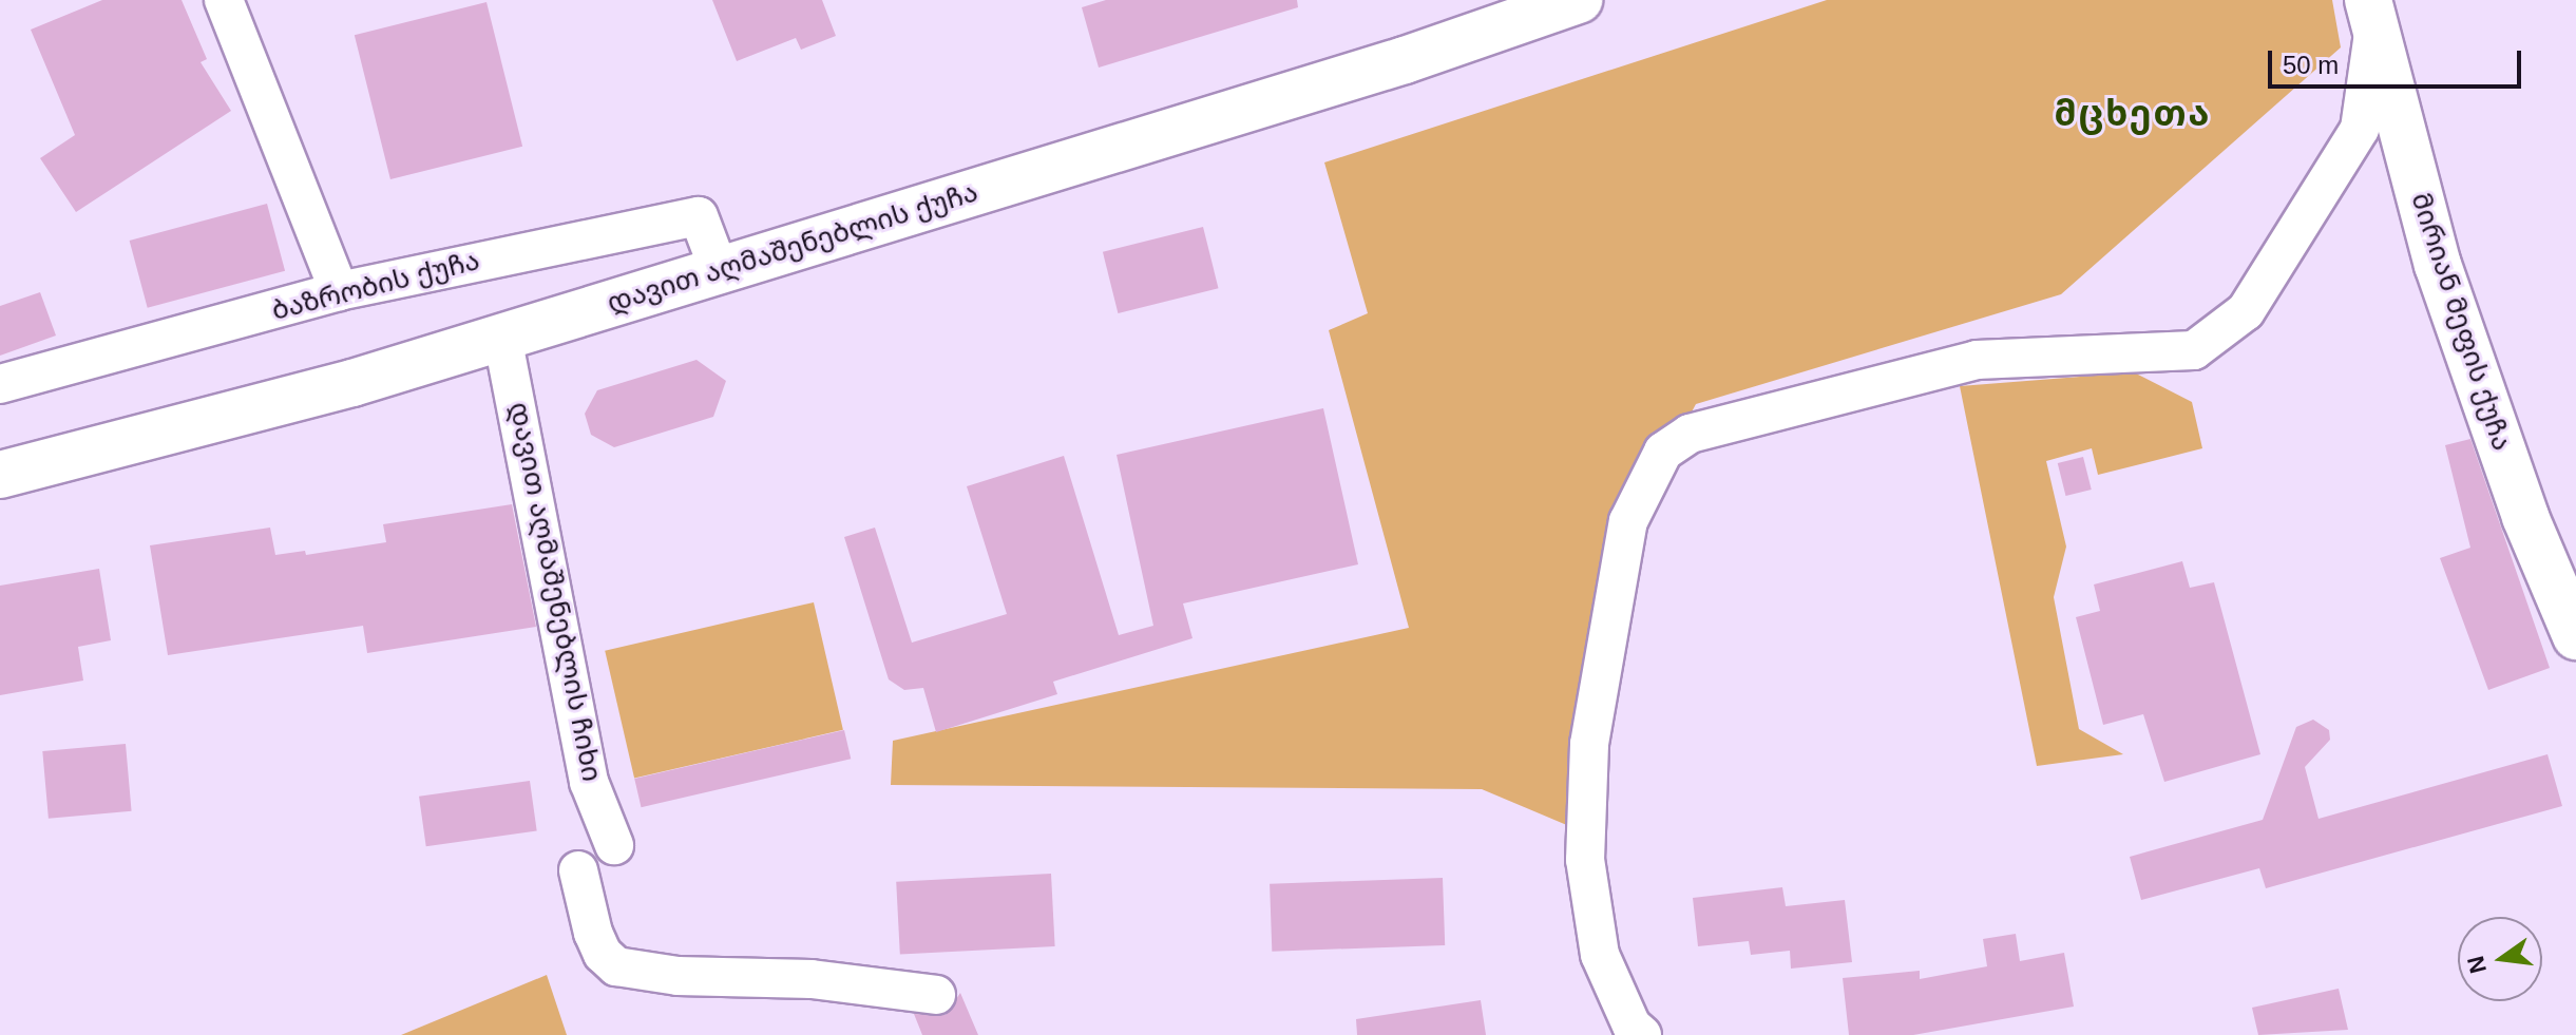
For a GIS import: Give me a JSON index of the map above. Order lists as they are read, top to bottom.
{
  "streets": {
    "main road": ["დავით აღმაშენებლის ქუჩა", "მირიან მეფის ქუჩა"],
    "street": ["ბაზრობის ქუჩა", "დავით აღმაშენებლის ჩიხი"]
  },
  "crossings": [
    ["დავით აღმაშენებლის ქუჩა", "ბაზრობის ქუჩა"],
    ["დავით აღმაშენებლის ქუჩა", "დავით აღმაშენებლის ჩიხი"]
  ],
  "districts": ["მცხეთა"],
  "scale_bar": "50 m",
  "north": "left"
}
